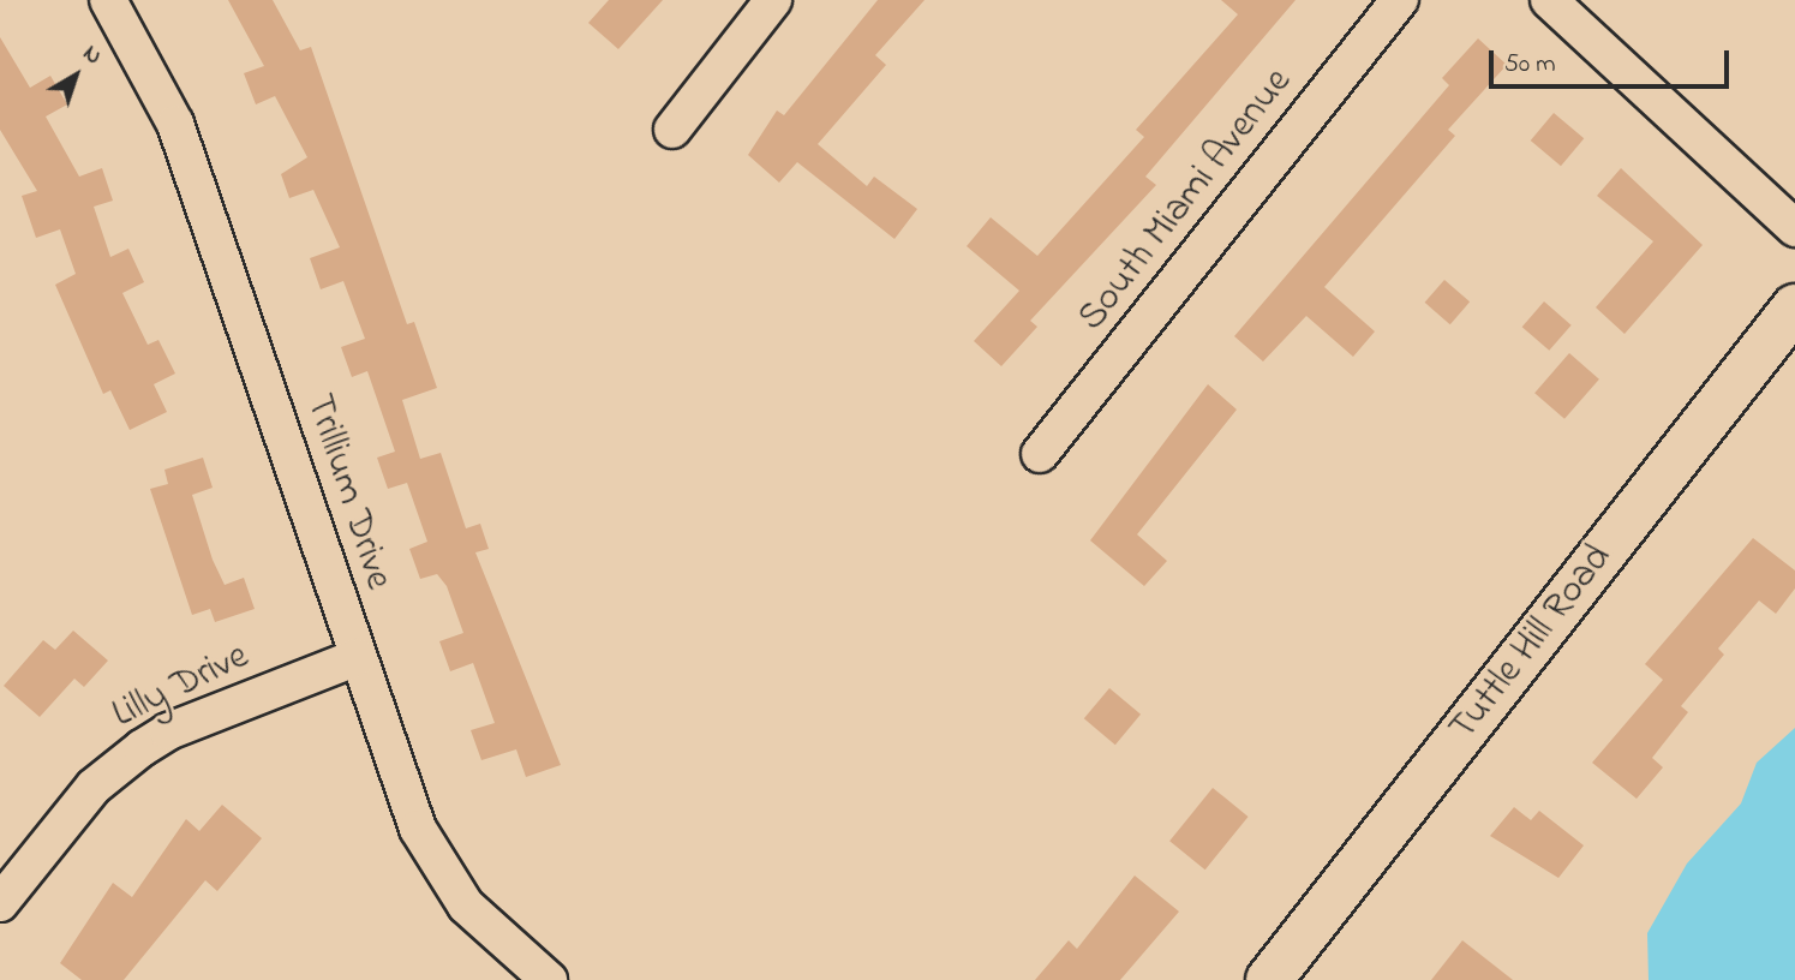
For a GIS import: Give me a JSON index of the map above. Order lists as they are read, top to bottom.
{
  "streets": {
    "main road": ["Tuttle Hill Road"],
    "street": ["South Miami Avenue", "Trillium Drive", "Lilly Drive"]
  },
  "crossings": [
    ["Trillium Drive", "Lilly Drive"]
  ],
  "scale_bar": "50 m",
  "north": "top right"
}
